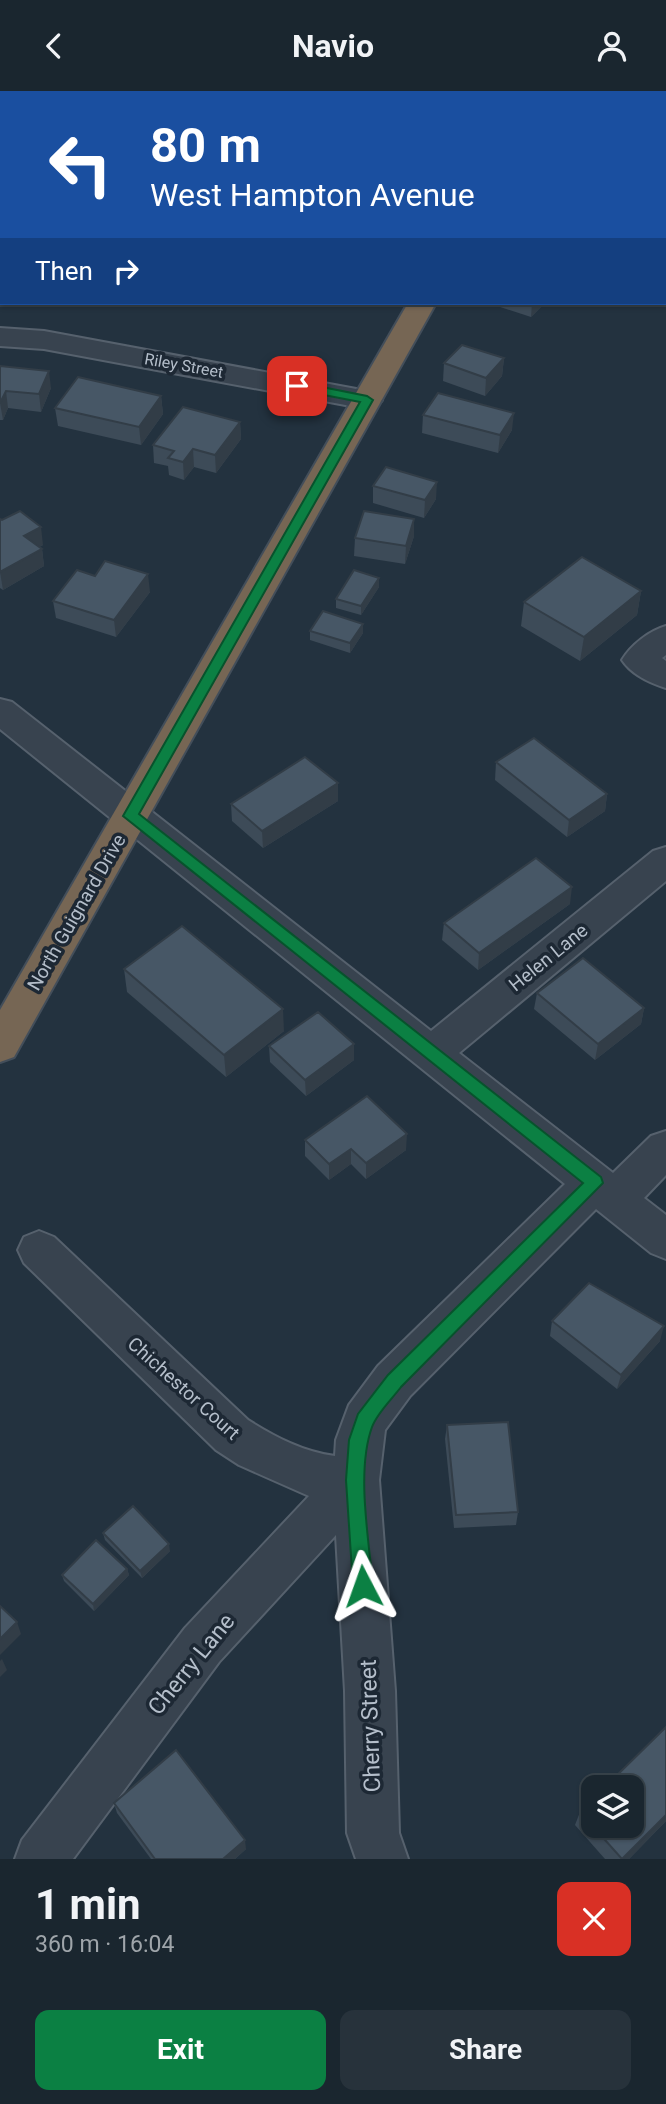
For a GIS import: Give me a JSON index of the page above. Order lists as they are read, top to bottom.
{
  "streets": {
    "highway": ["North Guignard Drive"],
    "street": [
      "Riley Street",
      "Helen Lane",
      "Chichestor Court",
      "Cherry Lane",
      "Cherry Street"
    ]
  },
  "crossings": [
    ["Riley Street", "North Guignard Drive"],
    ["Chichestor Court", "Cherry Lane"],
    ["Chichestor Court", "Cherry Street"],
    ["Cherry Lane", "Cherry Street"]
  ],
  "page": {
    "header": "Navio",
    "turn": ["80 m", "West Hampton Avenue"],
    "then": "Then",
    "heading": ["1 min", "360 m · 16:04"],
    "buttons": ["Exit", "Share"]
  }
}
